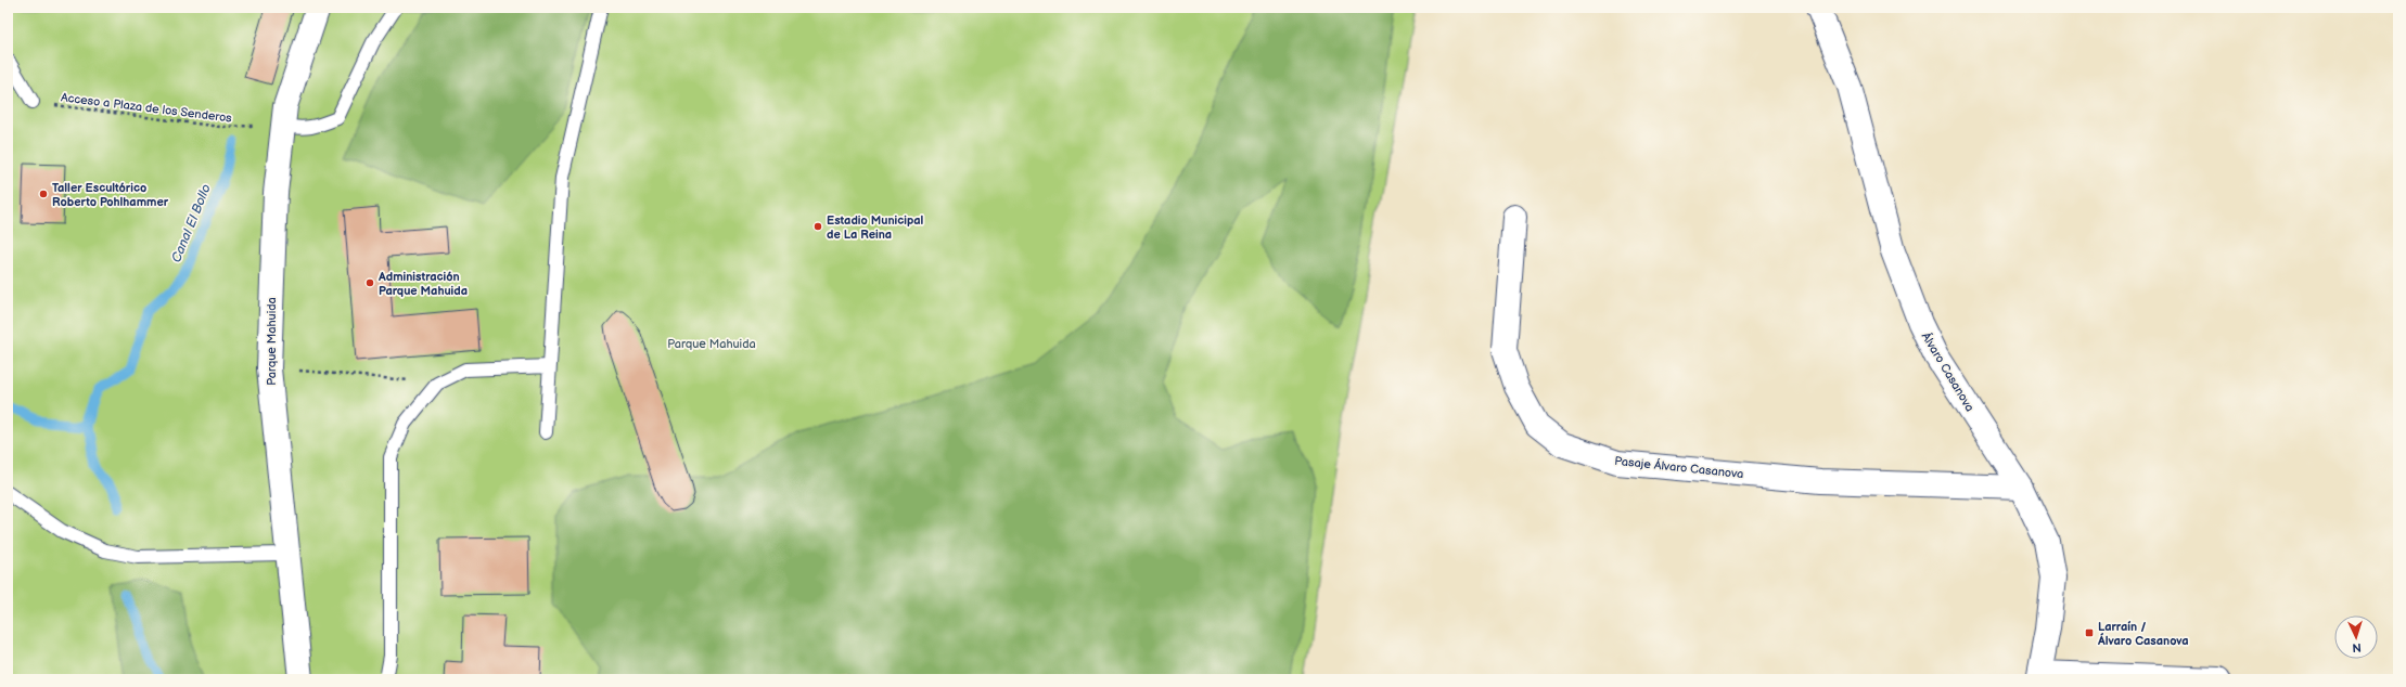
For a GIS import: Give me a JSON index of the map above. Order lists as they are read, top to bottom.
{
  "streets": {
    "street": ["Parque Mahuida", "Álvaro Casanova", "Pasaje Álvaro Casanova"],
    "path": ["Acceso a Plaza de los Senderos"]
  },
  "crossings": [
    ["Acceso a Plaza de los Senderos", "Parque Mahuida"],
    ["Álvaro Casanova", "Pasaje Álvaro Casanova"]
  ],
  "water": ["Canal El Bollo"],
  "parks": ["Parque Mahuida"],
  "places": {
    "other": ["Taller Escultórico Roberto Pohlhammer", "Estadio Municipal de La Reina", "Administración Parque Mahuida"],
    "transit": ["Larraín / Álvaro Casanova"]
  },
  "north": "bottom"
}
